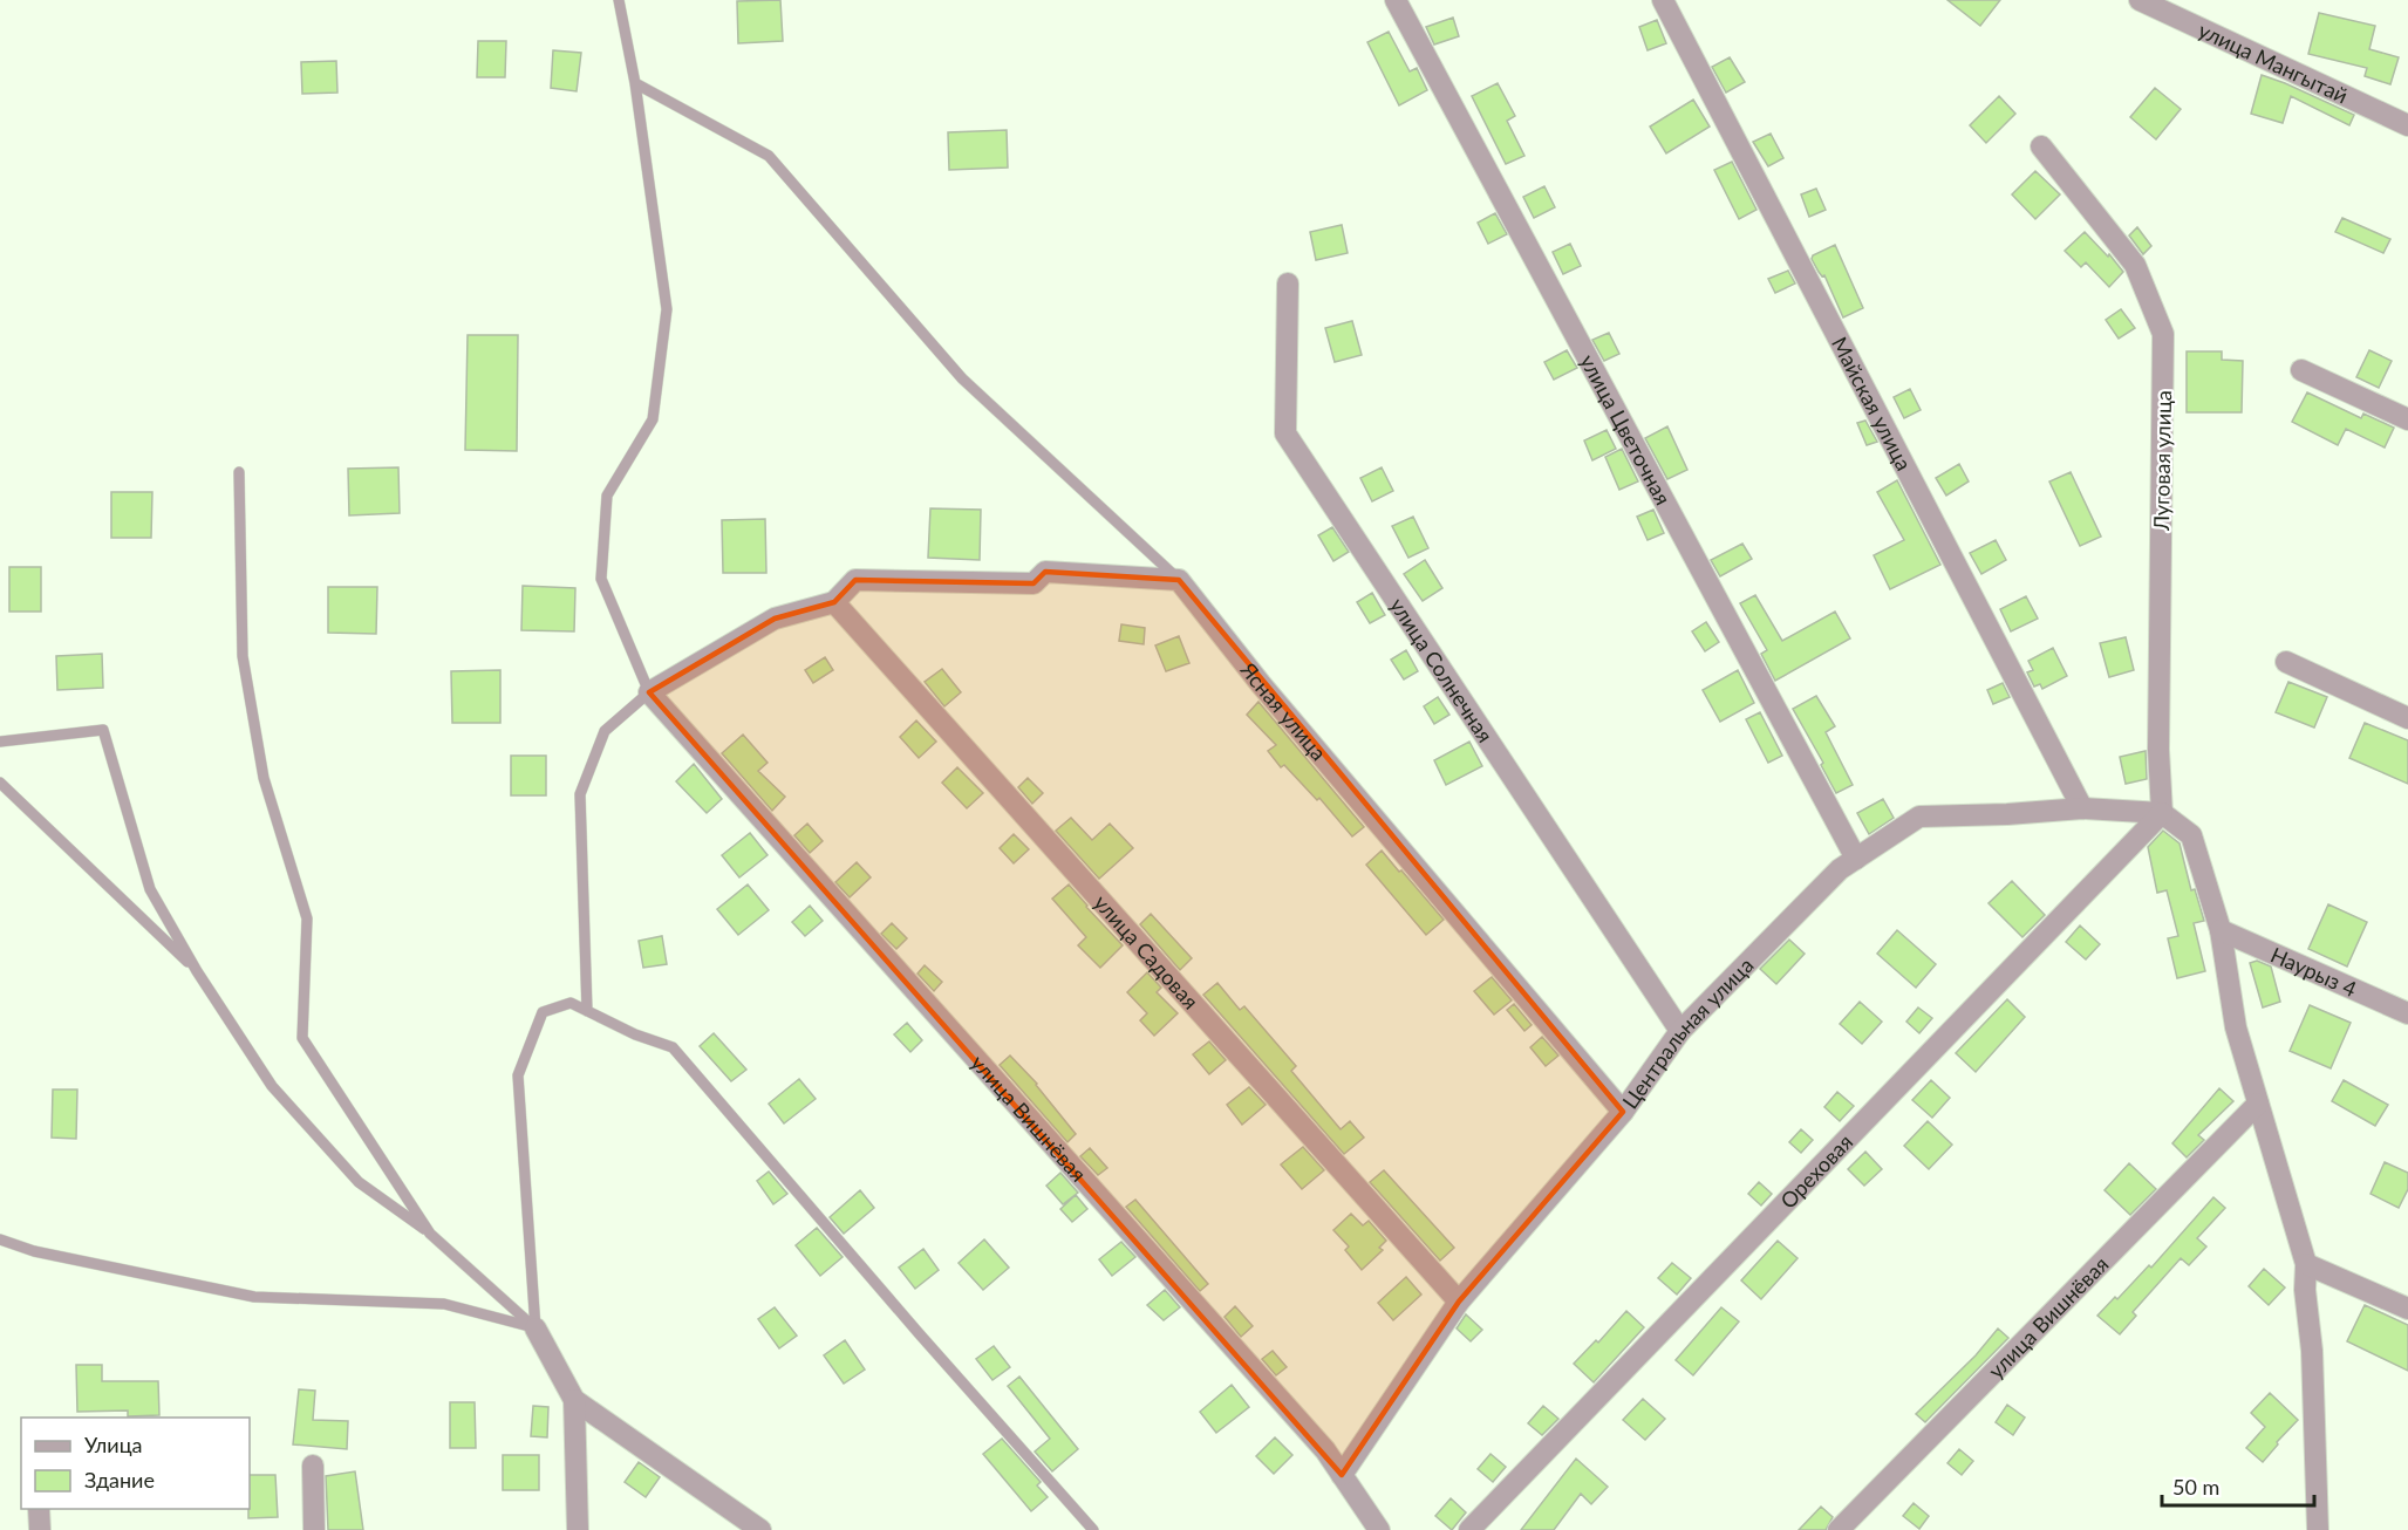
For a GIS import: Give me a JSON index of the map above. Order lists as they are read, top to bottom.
{
  "streets": {
    "street": [
      "улица Мангытай",
      "Майская улица",
      "улица Цветочная",
      "Луговая улица",
      "улица Солнечная",
      "Ясная улица",
      "улица Садовая",
      "Наурыз 4",
      "Центральная улица",
      "улица Вишнёвая",
      "Ореховая"
    ]
  },
  "crossings": [
    ["Майская улица", "Центральная улица"],
    ["улица Цветочная", "Центральная улица"],
    ["Луговая улица", "Центральная улица"],
    ["Луговая улица", "Ореховая"],
    ["улица Солнечная", "Центральная улица"],
    ["Ясная улица", "Центральная улица"],
    ["улица Садовая", "Центральная улица"],
    ["Центральная улица", "улица Вишнёвая"],
    ["Центральная улица", "Ореховая"]
  ],
  "legend": ["Улица", "Здание"],
  "scale_bar": "50 m"
}
